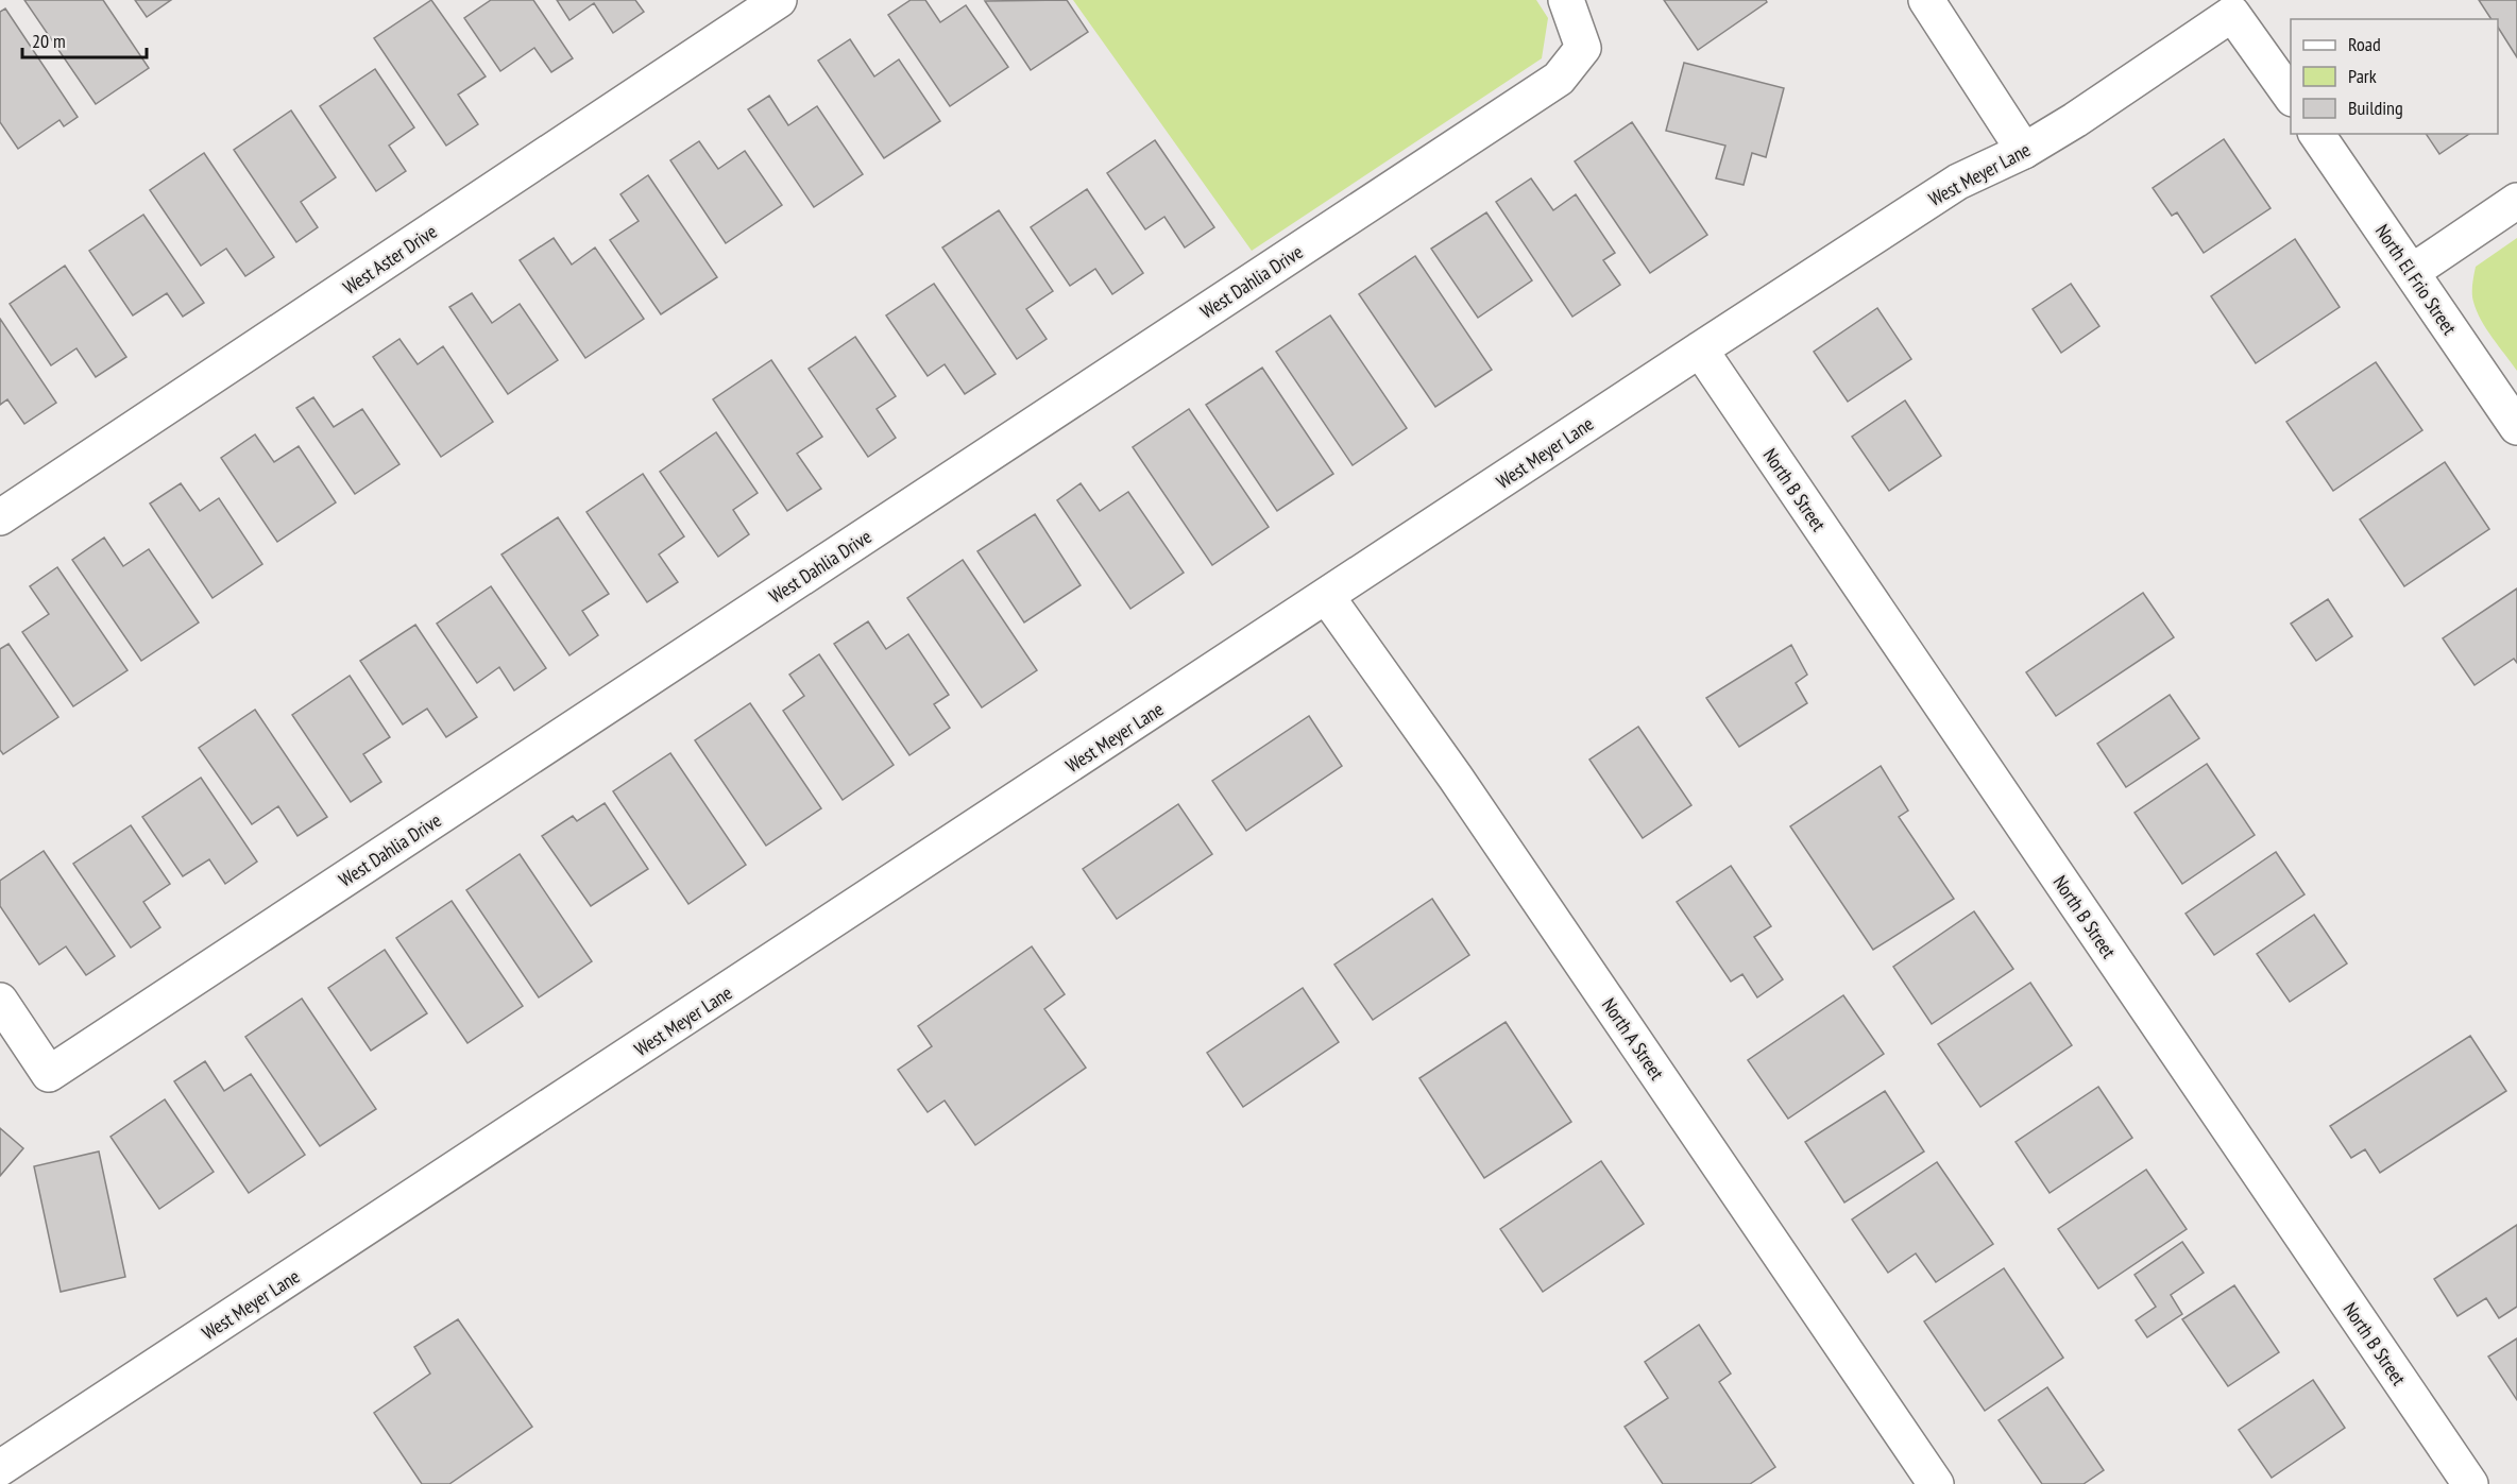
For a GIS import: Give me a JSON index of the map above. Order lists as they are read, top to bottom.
{
  "streets": {
    "street": [
      "West Meyer Lane",
      "West Aster Drive",
      "North El Frio Street",
      "West Dahlia Drive",
      "North B Street",
      "North A Street"
    ]
  },
  "crossings": [
    ["West Meyer Lane", "North B Street"],
    ["West Meyer Lane", "North A Street"]
  ],
  "legend": ["Road", "Park", "Building"],
  "scale_bar": "20 m"
}
